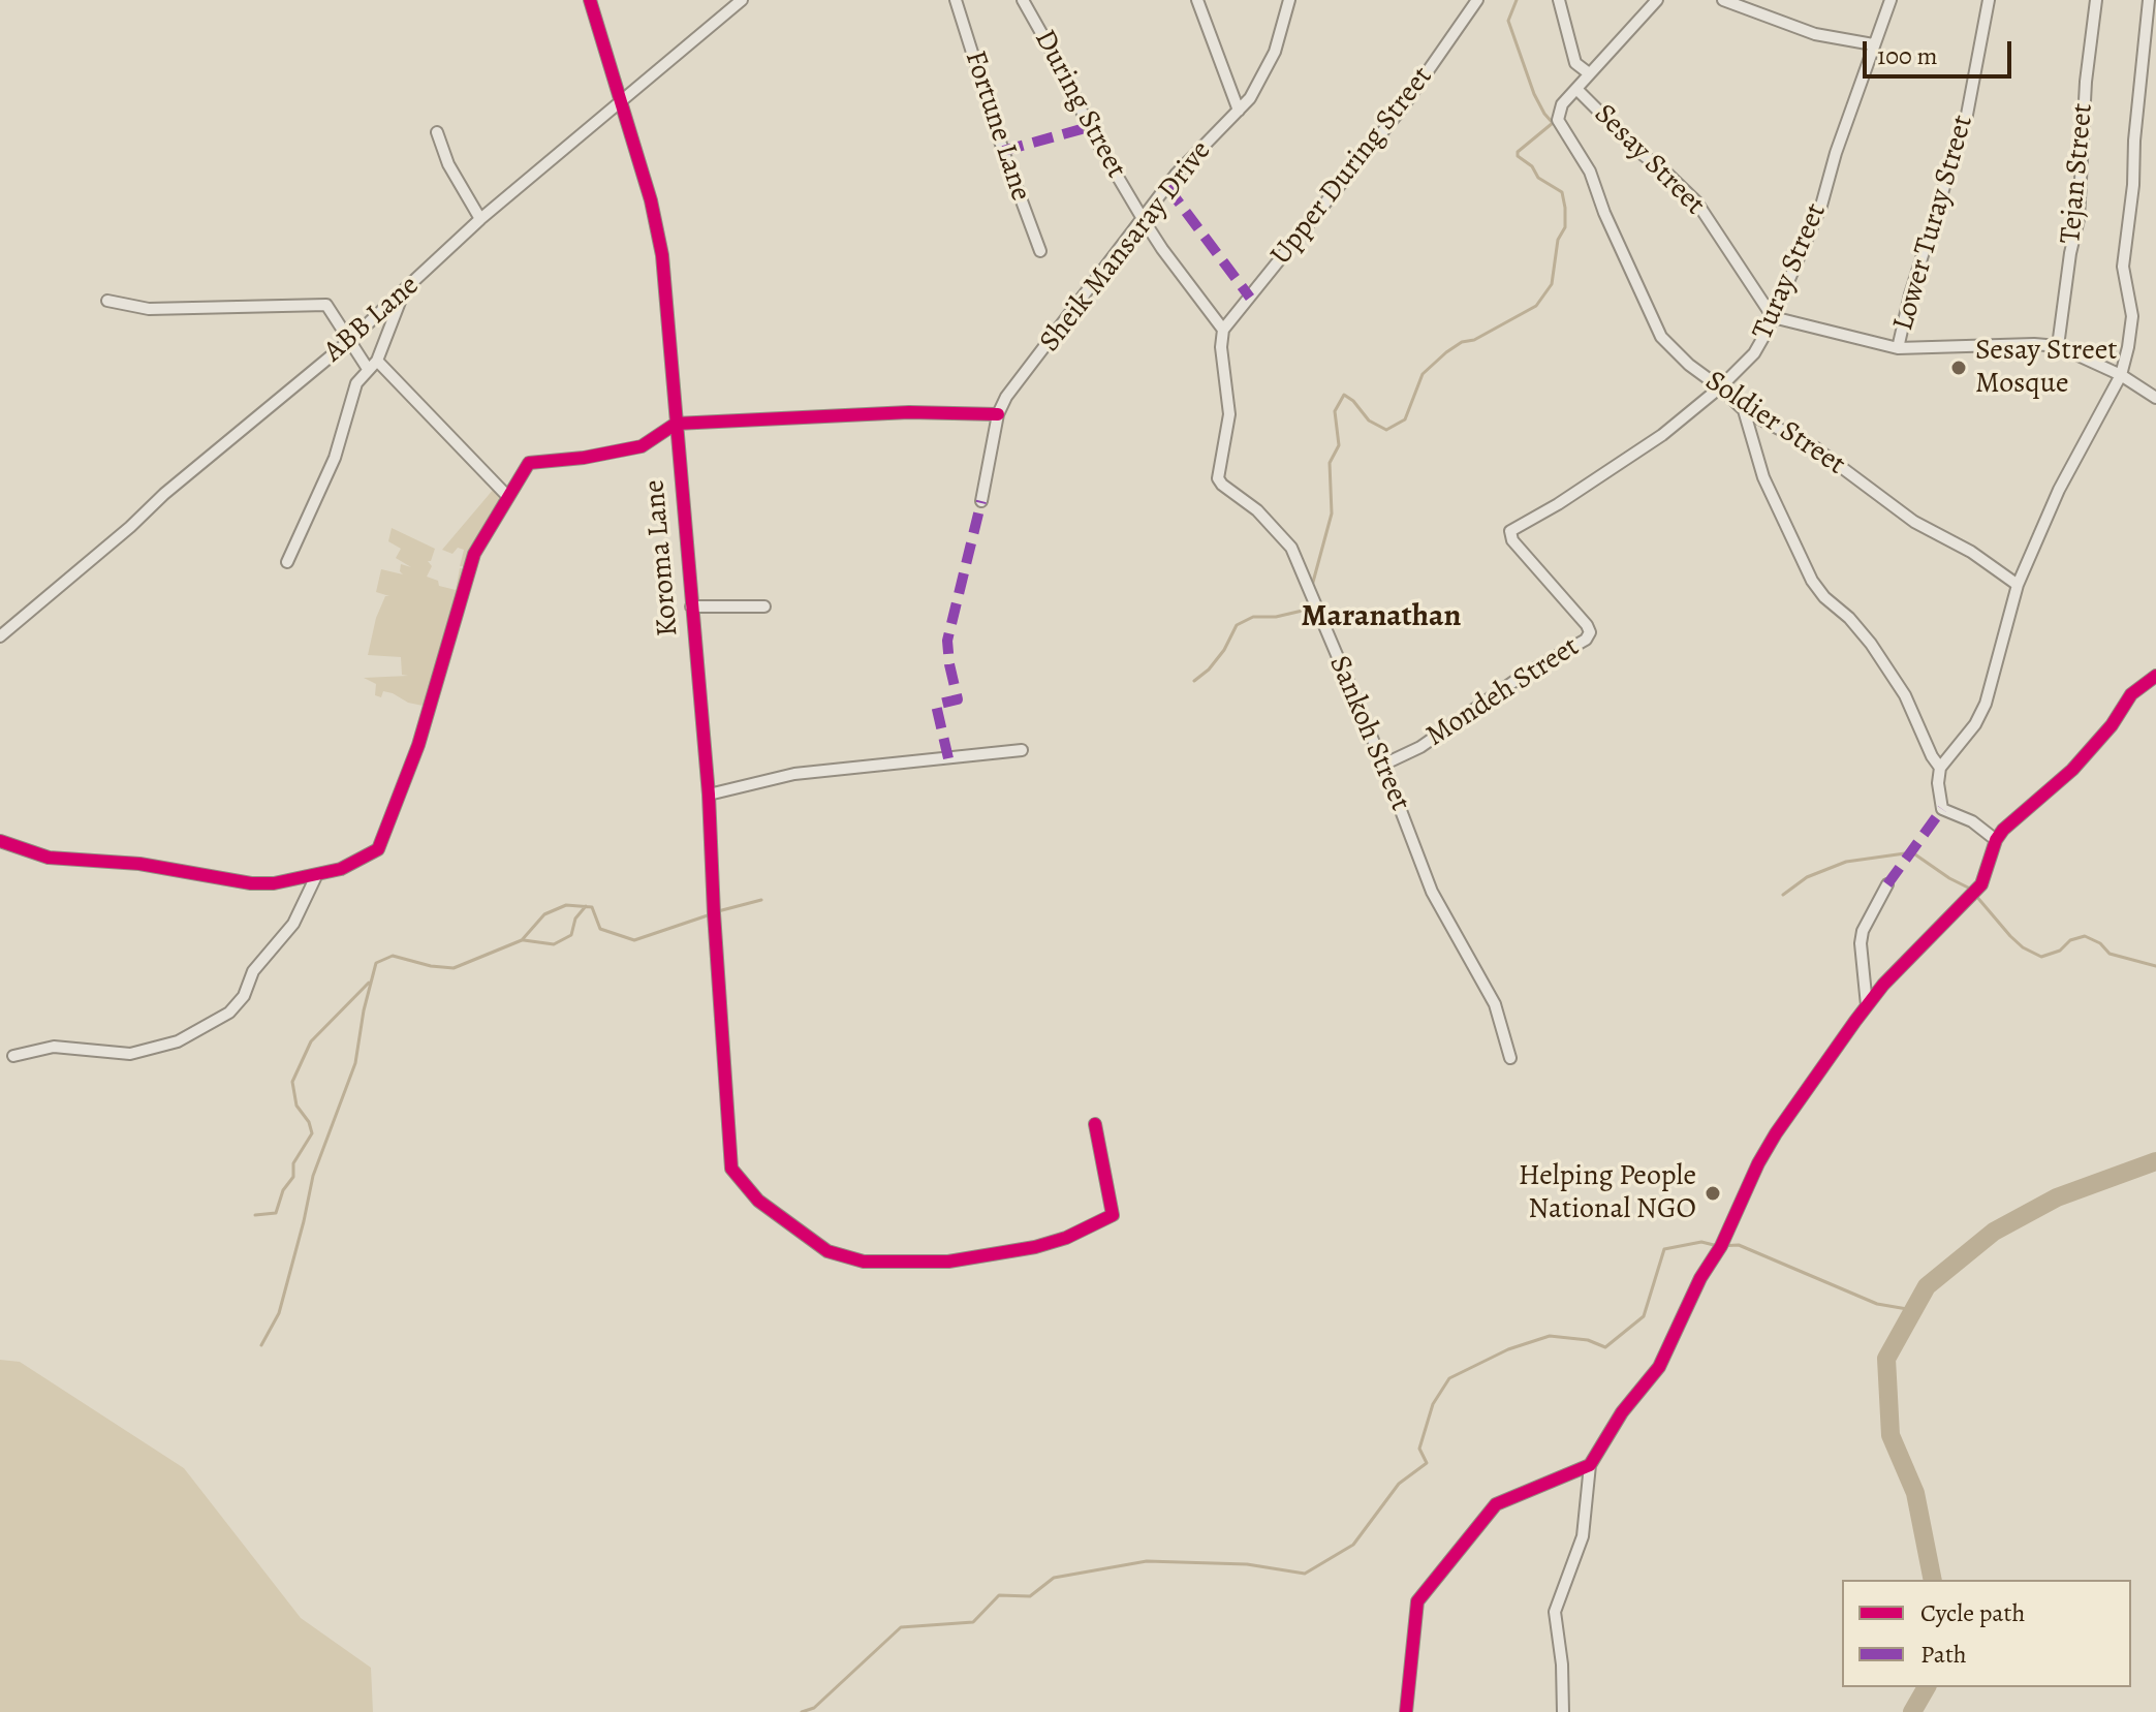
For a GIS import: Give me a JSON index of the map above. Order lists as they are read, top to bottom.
{
  "streets": {
    "street": [
      "During Street",
      "Fortune Lane",
      "Sesay Street",
      "Upper During Street",
      "Tejan Street",
      "Lower Turay Street",
      "Sheik Mansaray Drive",
      "Turay Street",
      "ABB Lane",
      "Soldier Street",
      "Koroma Lane",
      "Mondeh Street",
      "Sankoh Street"
    ]
  },
  "crossings": [
    ["During Street", "Upper During Street"],
    ["During Street", "Sheik Mansaray Drive"],
    ["During Street", "Sankoh Street"],
    ["Sesay Street", "Turay Street"],
    ["Sesay Street", "Soldier Street"],
    ["Upper During Street", "Sankoh Street"],
    ["Turay Street", "Soldier Street"],
    ["Turay Street", "Mondeh Street"],
    ["ABB Lane", "Koroma Lane"],
    ["Mondeh Street", "Sankoh Street"]
  ],
  "districts": ["Maranathan"],
  "places": ["Sesay Street Mosque", "Helping People National NGO"],
  "legend": ["Cycle path", "Path"],
  "scale_bar": "100 m"
}
